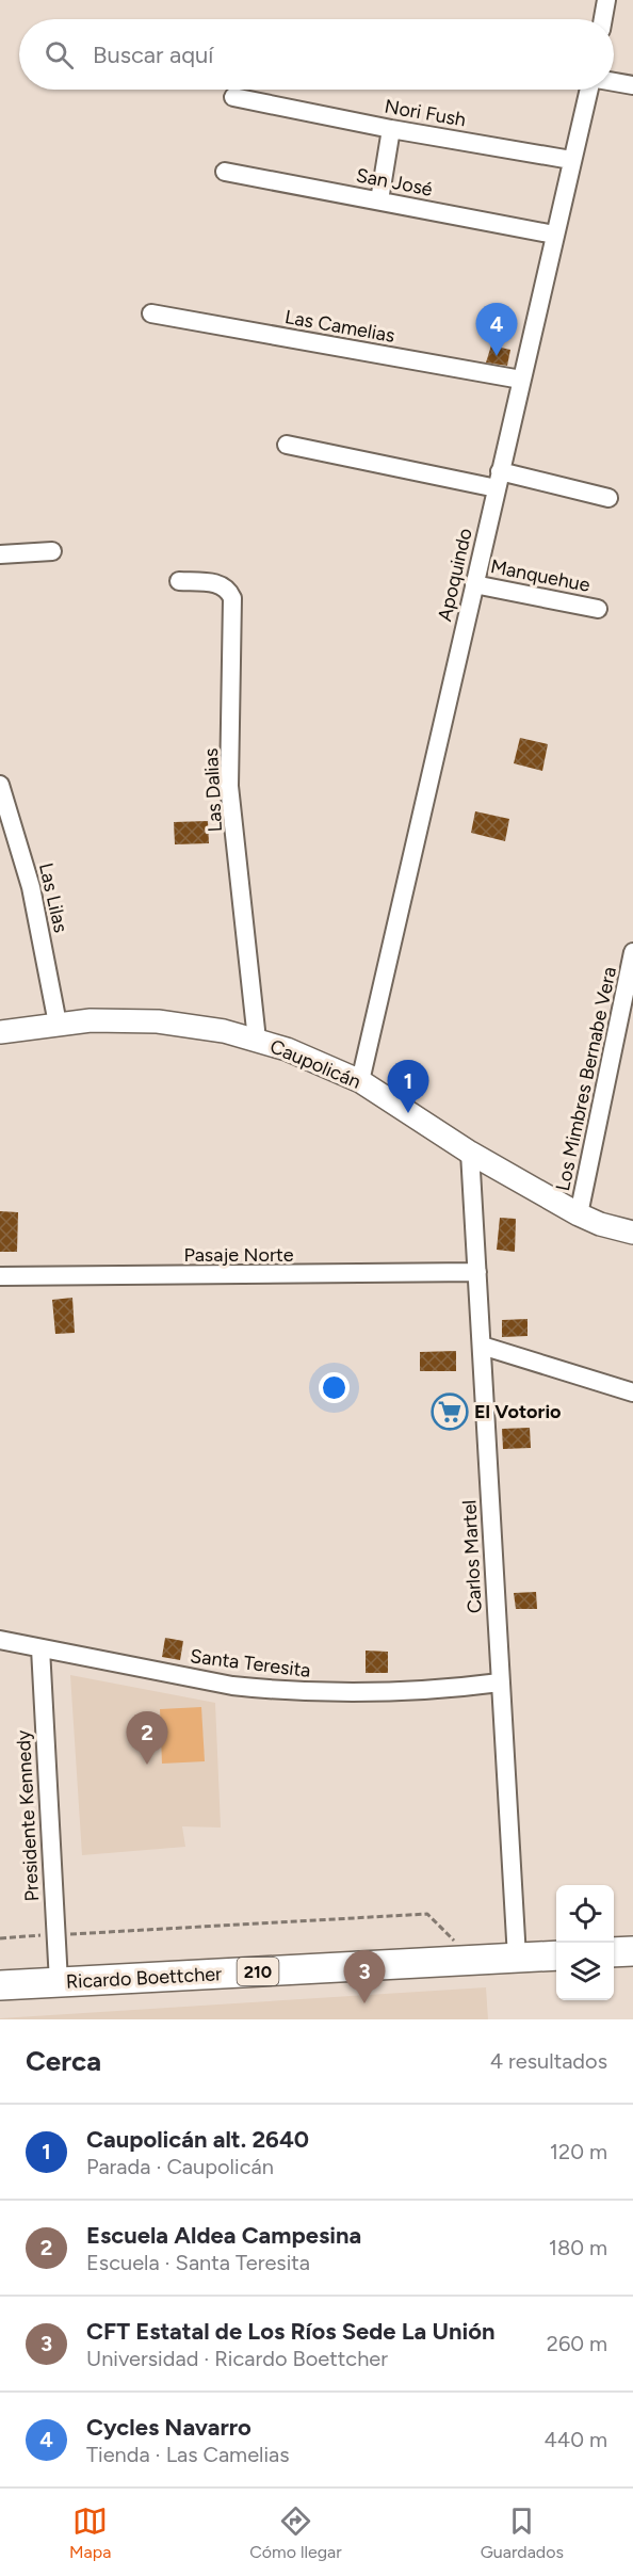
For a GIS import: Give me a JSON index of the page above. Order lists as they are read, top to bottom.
{
  "streets": {
    "main road": ["210", "Ricardo Boettcher"],
    "street": [
      "Nori Fush",
      "San José",
      "Las Camelias",
      "Apoquindo",
      "Manquehue",
      "Las Dalias",
      "Las Lilas",
      "Caupolicán",
      "Los Mimbres Bernabe Vera",
      "Pasaje Norte",
      "Carlos Martel",
      "Santa Teresita",
      "Presidente Kennedy"
    ]
  },
  "crossings": [
    ["Nori Fush", "Apoquindo"],
    ["San José", "Apoquindo"],
    ["Las Camelias", "Apoquindo"],
    ["Apoquindo", "Manquehue"],
    ["Apoquindo", "Caupolicán"],
    ["Las Dalias", "Caupolicán"],
    ["Las Lilas", "Caupolicán"],
    ["Caupolicán", "Los Mimbres Bernabe Vera"],
    ["Caupolicán", "Carlos Martel"],
    ["Pasaje Norte", "Carlos Martel"],
    ["Carlos Martel", "Santa Teresita"],
    ["Carlos Martel", "210"],
    ["Carlos Martel", "Ricardo Boettcher"],
    ["Santa Teresita", "Presidente Kennedy"],
    ["Presidente Kennedy", "Ricardo Boettcher"],
    ["210", "Ricardo Boettcher"]
  ],
  "places": {
    "supermarket": ["El Votorio"]
  },
  "page": {
    "search": "Buscar aquí",
    "pins": [
      "4",
      "1",
      "2",
      "3"
    ],
    "heading": ["Cerca", "4 resultados"],
    "list": [
      {
        "mark": "1",
        "name": "Caupolicán alt. 2640",
        "note": "Parada · Caupolicán",
        "value": "120 m"
      },
      {
        "mark": "2",
        "name": "Escuela Aldea Campesina",
        "note": "Escuela · Santa Teresita",
        "value": "180 m"
      },
      {
        "mark": "3",
        "name": "CFT Estatal de Los Ríos Sede La Unión",
        "note": "Universidad · Ricardo Boettcher",
        "value": "260 m"
      },
      {
        "mark": "4",
        "name": "Cycles Navarro",
        "note": "Tienda · Las Camelias",
        "value": "440 m"
      }
    ],
    "nav": ["Mapa", "Cómo llegar", "Guardados"]
  }
}
